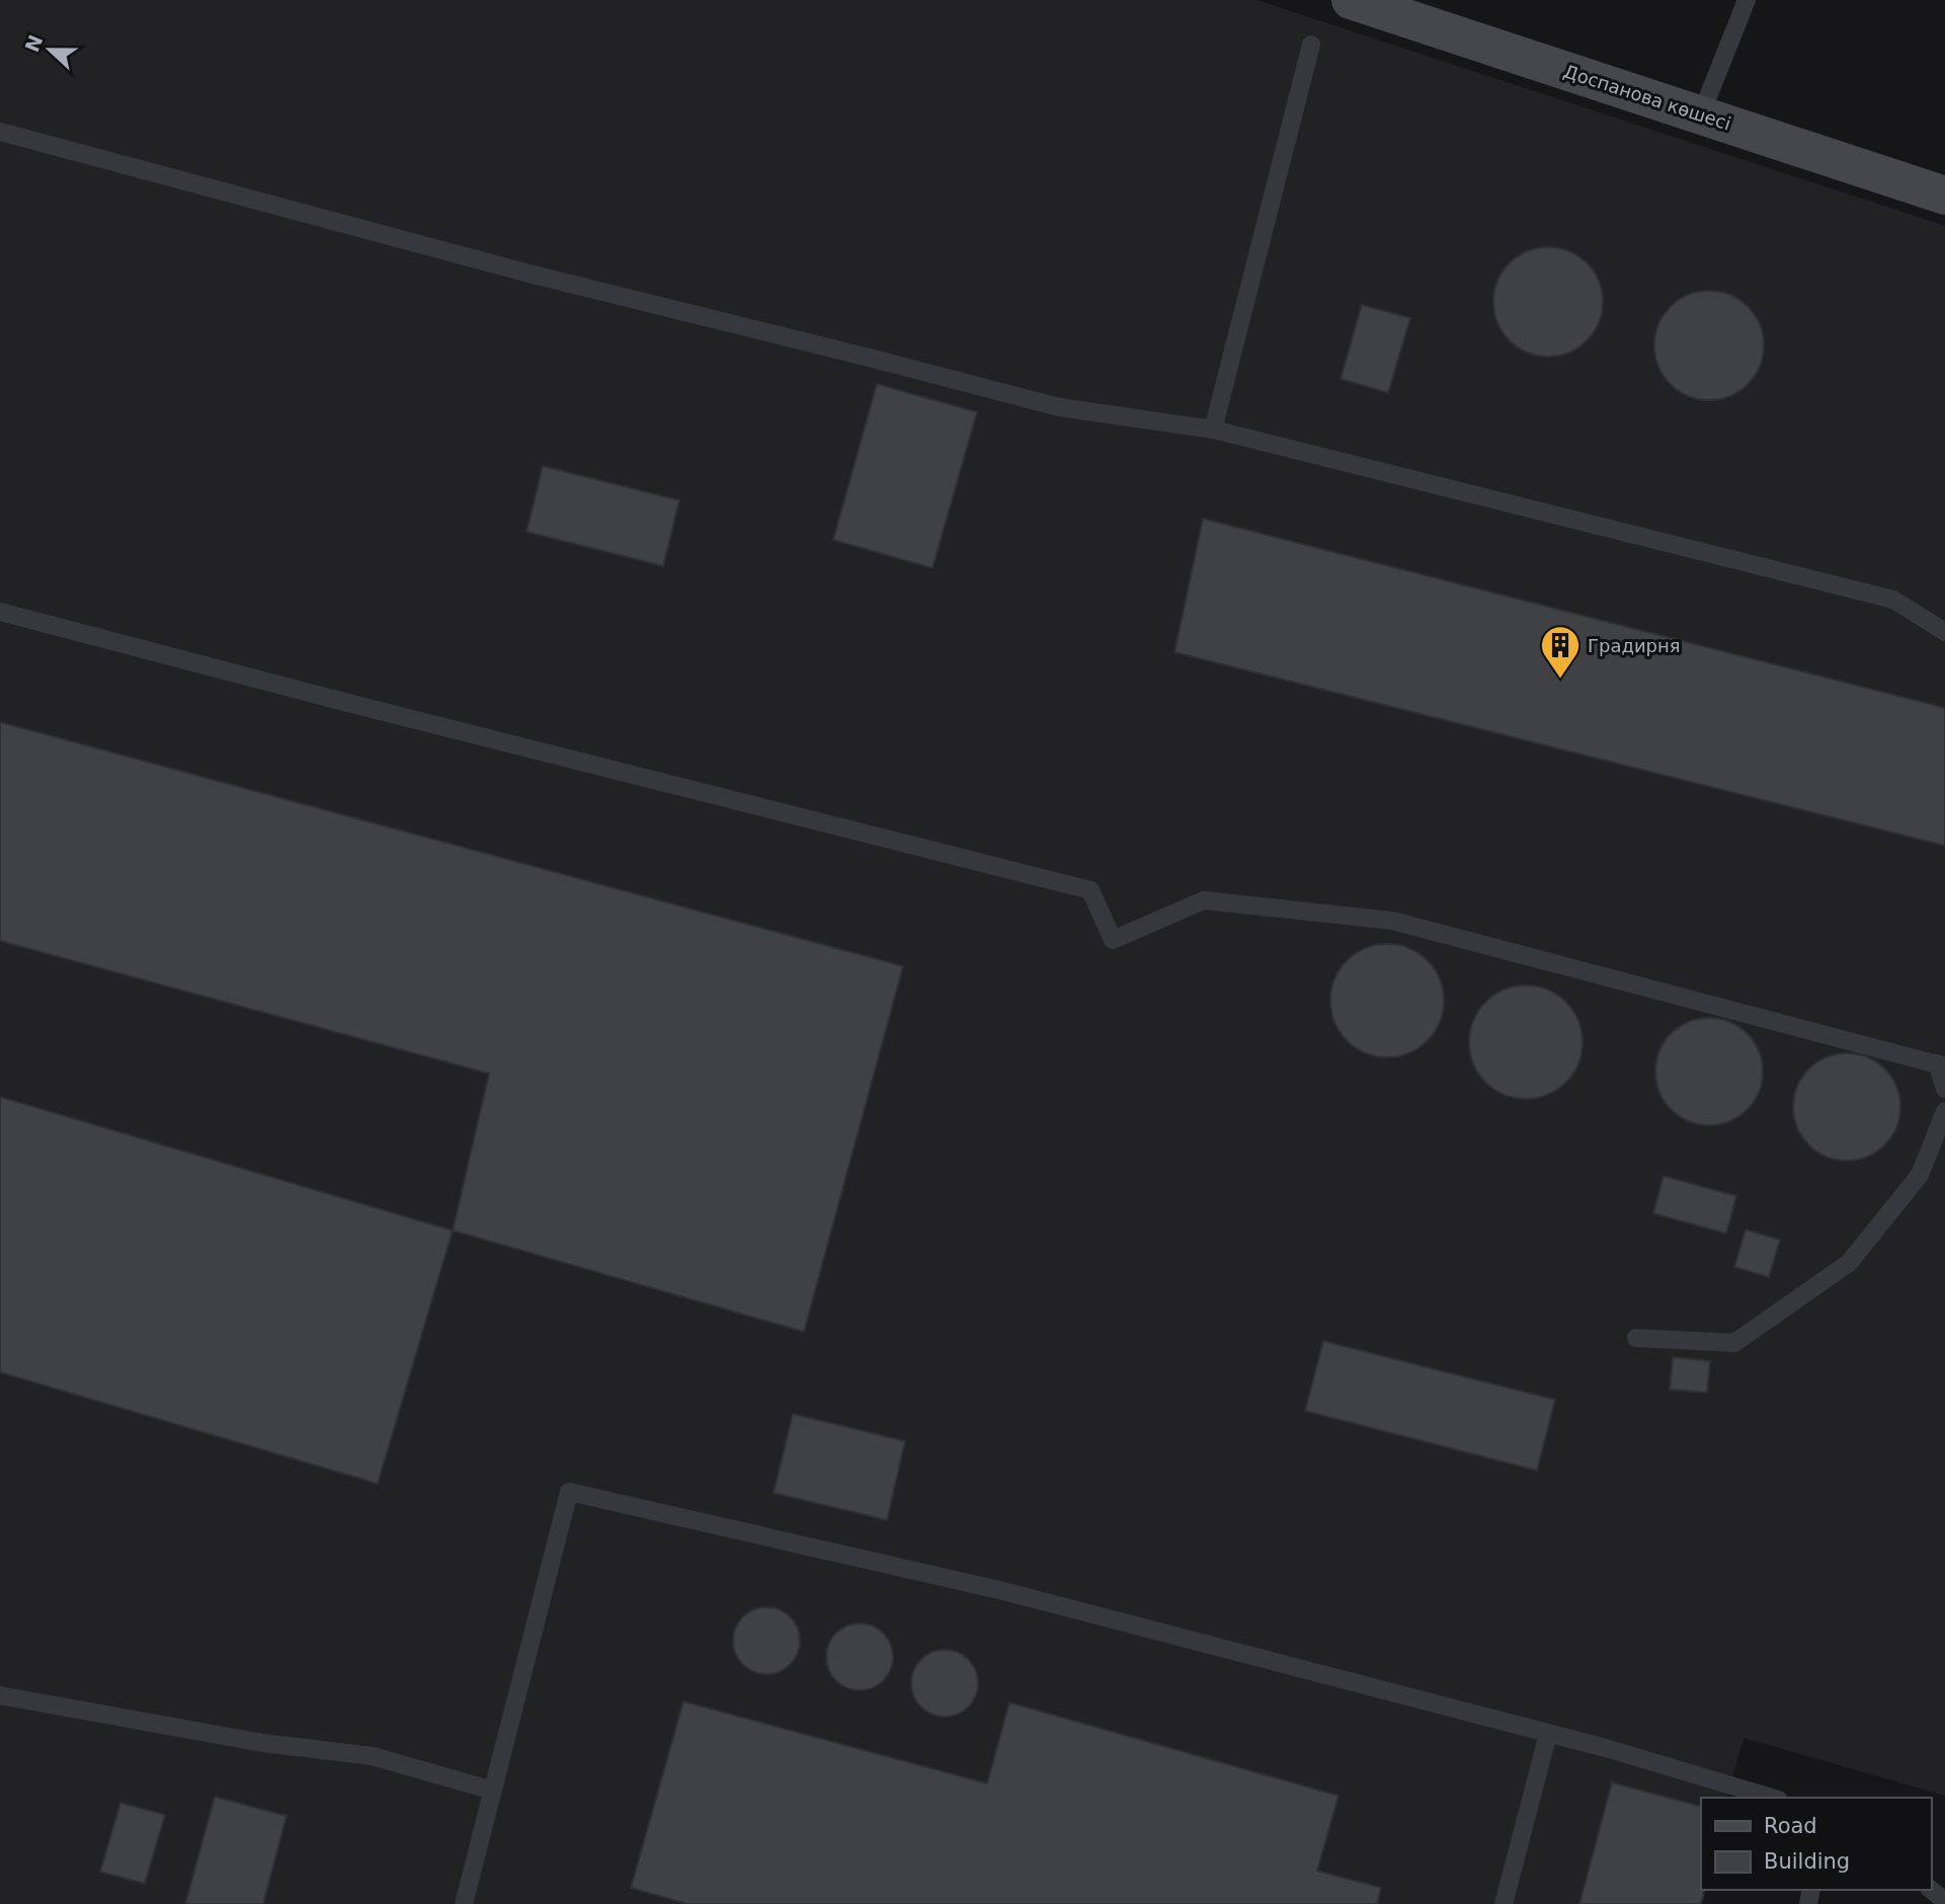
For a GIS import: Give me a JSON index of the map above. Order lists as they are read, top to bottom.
{
  "streets": {
    "street": ["Доспанова көшесі"]
  },
  "places": {
    "building": ["Градирня"]
  },
  "legend": ["Road", "Building"],
  "north": "left"
}
